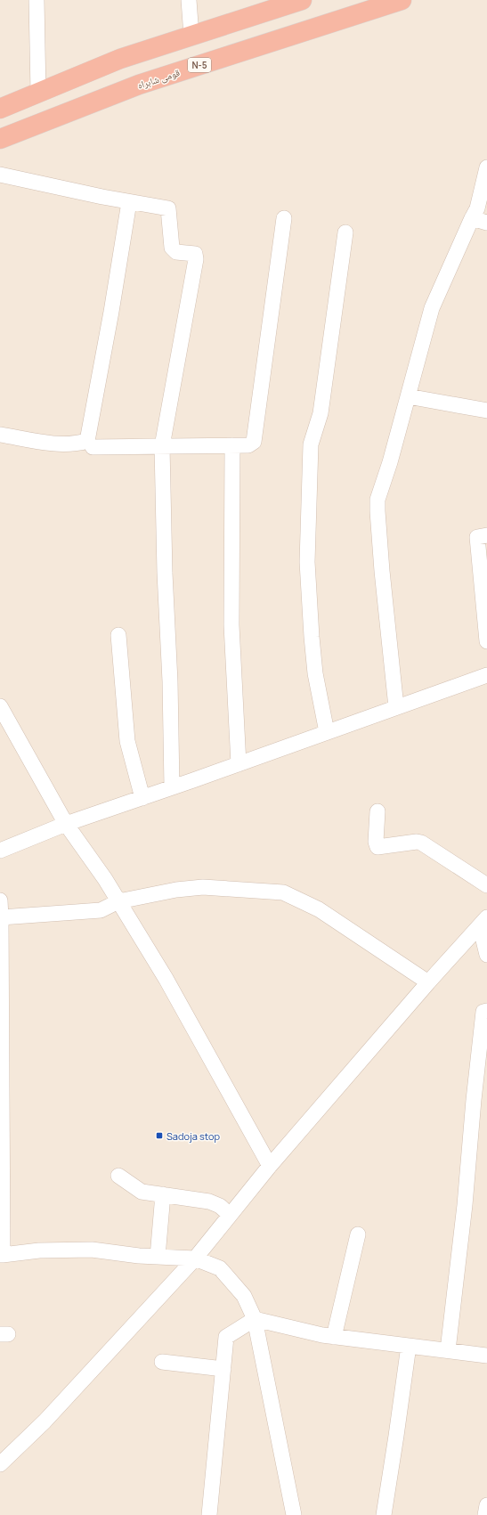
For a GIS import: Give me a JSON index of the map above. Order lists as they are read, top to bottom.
{
  "streets": {
    "highway": ["N-5", "قومی شاہراہ"]
  },
  "places": {
    "transit": ["Sadoja stop"]
  }
}
